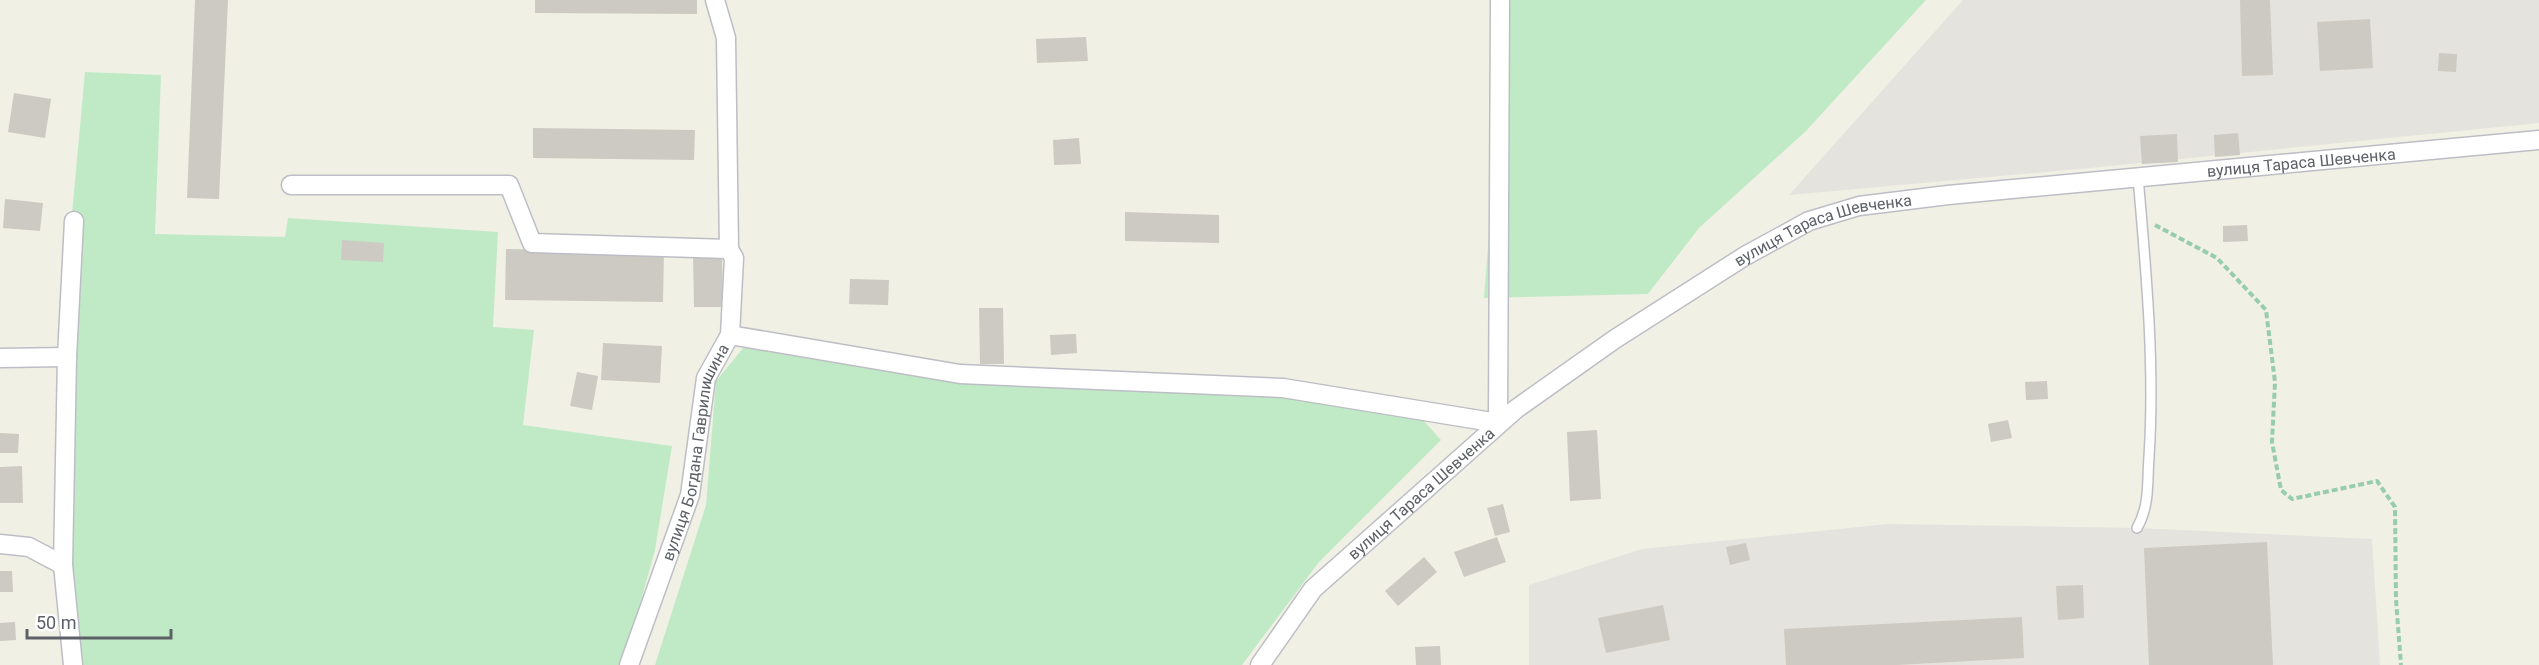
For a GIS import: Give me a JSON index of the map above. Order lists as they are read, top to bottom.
{
  "streets": {
    "street": ["вулиця Тараса Шевченка", "вулиця Богдана Гаврилишина"]
  },
  "scale_bar": "50 m"
}
